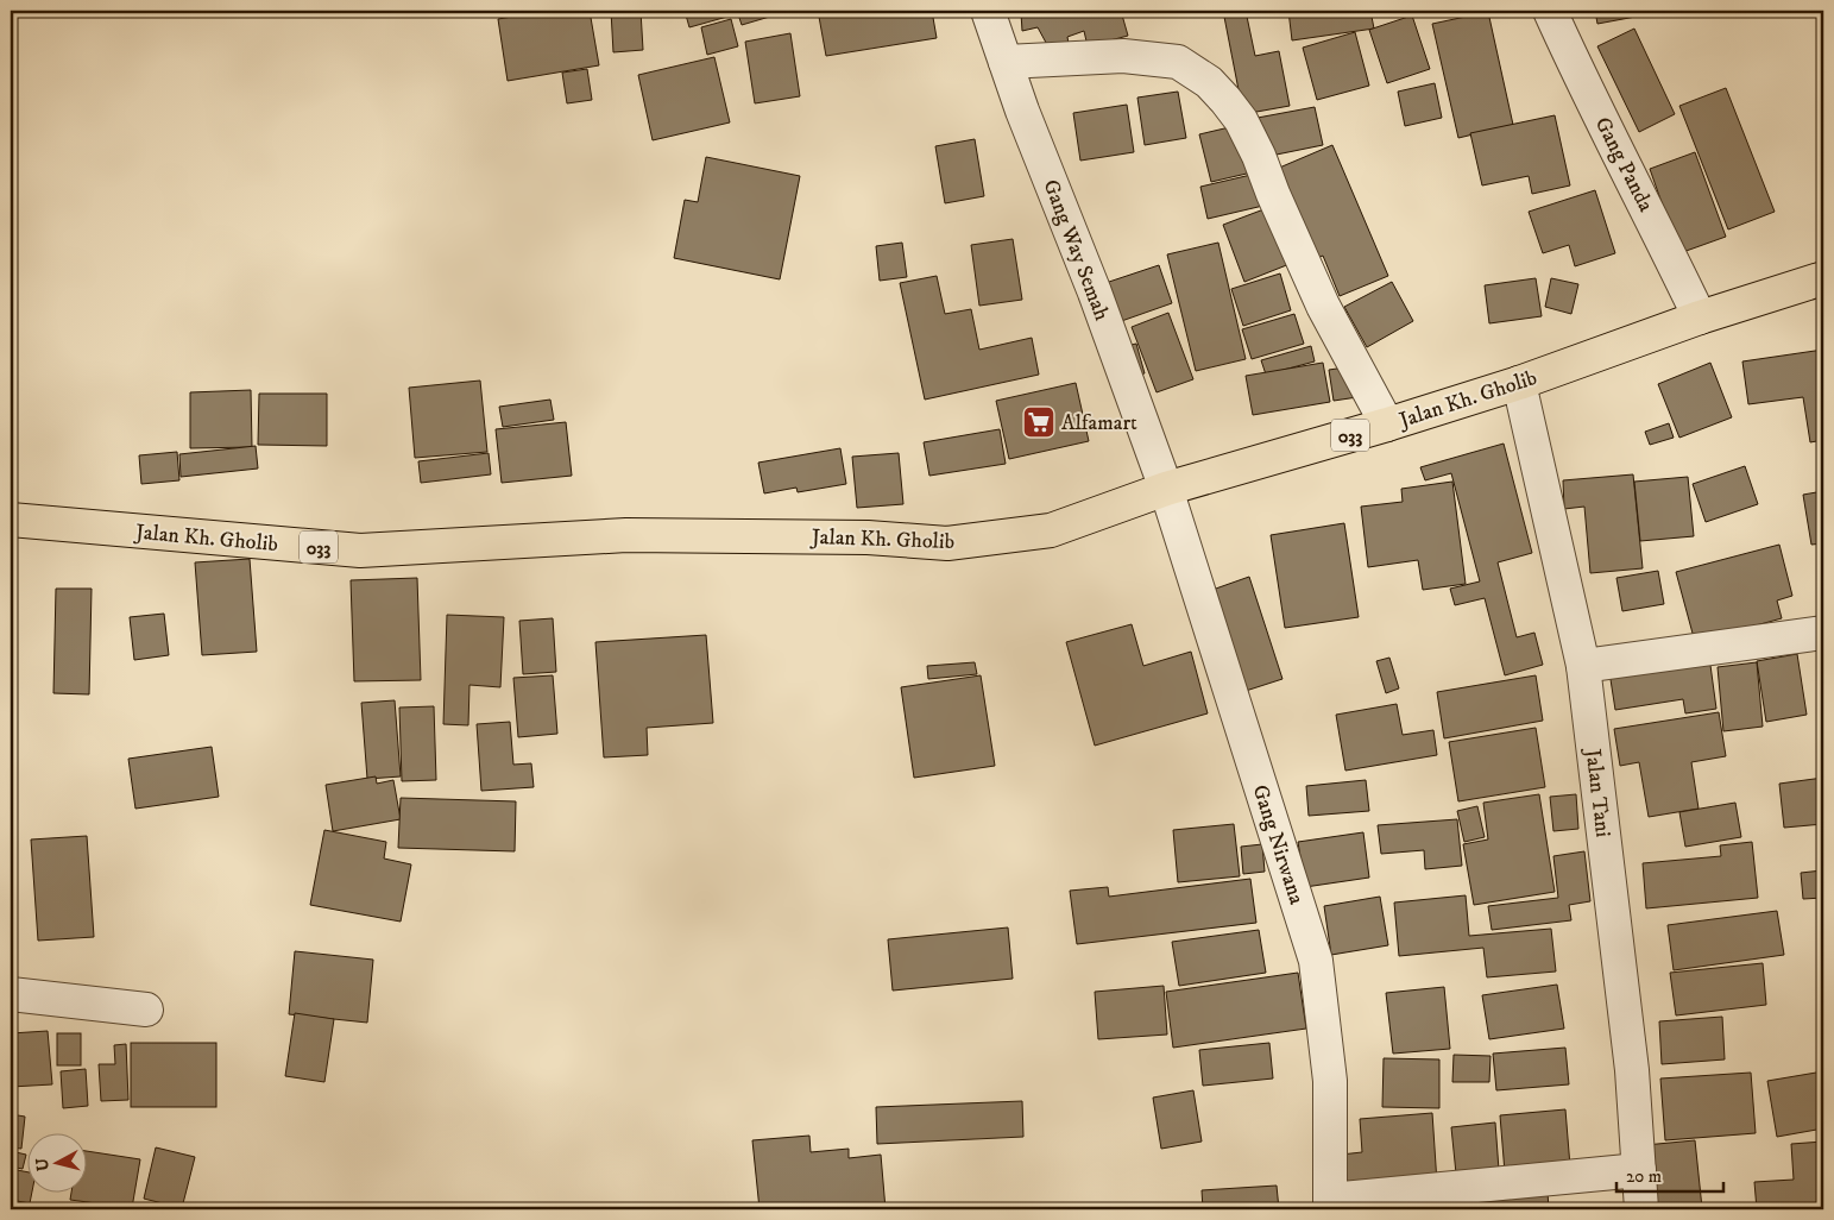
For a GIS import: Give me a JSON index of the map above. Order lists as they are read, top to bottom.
{
  "streets": {
    "main road": ["Jalan Kh. Gholib", "033"],
    "street": [
      "Gang Panda",
      "Gang Way Semah",
      "Jalan Tani",
      "Gang Nirwana"
    ]
  },
  "crossings": [
    ["Gang Panda", "Jalan Kh. Gholib"],
    ["Gang Way Semah", "Jalan Kh. Gholib"],
    ["Gang Way Semah", "Gang Nirwana"],
    ["Jalan Kh. Gholib", "Jalan Tani"],
    ["Jalan Kh. Gholib", "Gang Nirwana"]
  ],
  "places": {
    "supermarket": ["Alfamart"]
  },
  "scale_bar": "20 m",
  "north": "left"
}
